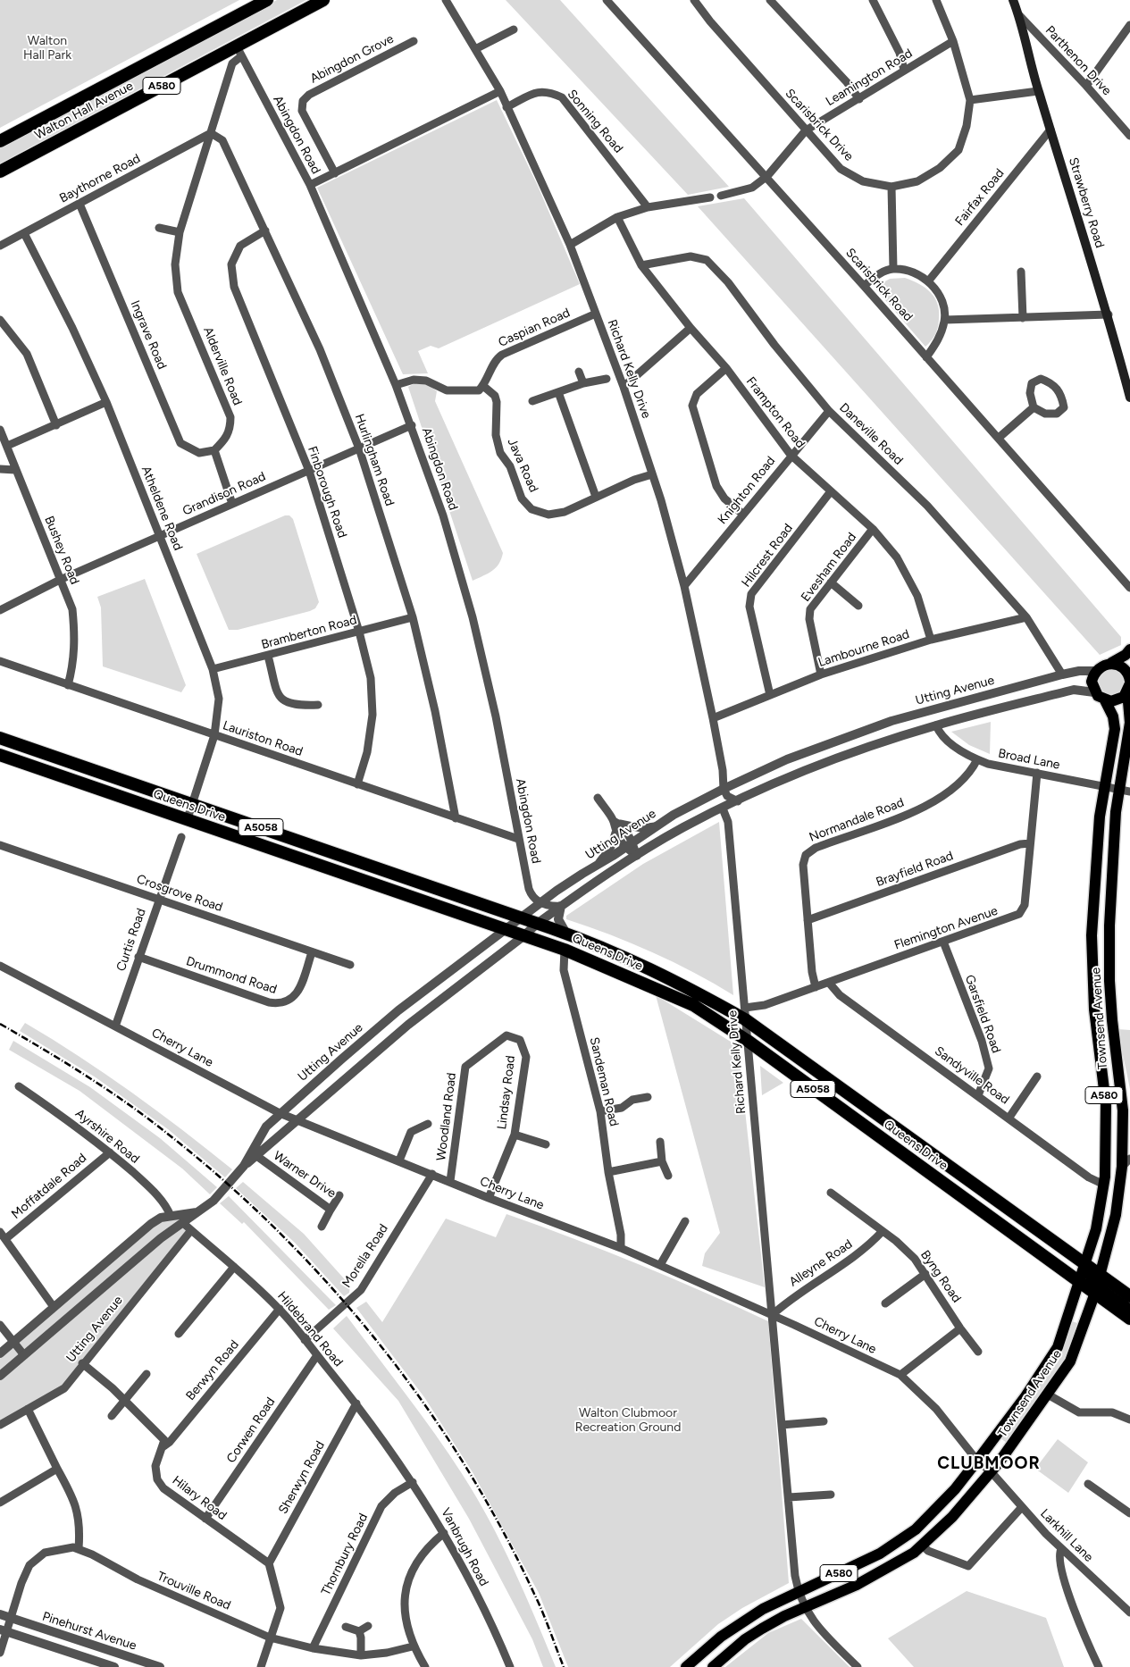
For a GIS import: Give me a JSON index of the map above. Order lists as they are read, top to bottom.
{
  "streets": {
    "highway": [
      "A580",
      "Walton Hall Avenue",
      "Queens Drive",
      "A5058"
    ],
    "main road": ["Parthenon Drive", "Strawberry Road", "Townsend Avenue"],
    "street": [
      "Abingdon Grove",
      "Leamington Road",
      "Sonning Road",
      "Scarisbrick Drive",
      "Abingdon Road",
      "Baythorne Road",
      "Fairfax Road",
      "Scarisbrick Road",
      "Caspian Road",
      "Ingrave Road",
      "Alderville Road",
      "Richard Kelly Drive",
      "Frampton Road",
      "Daneville Road",
      "Hurlingham Road",
      "Java Road",
      "Knighton Road",
      "Finborough Road",
      "Grandison Road",
      "Atheldene Road",
      "Bushey Road",
      "Hilcrest Road",
      "Evesham Road",
      "Bramberton Road",
      "Lambourne Road",
      "Utting Avenue",
      "Lauriston Road",
      "Broad Lane",
      "Normandale Road",
      "Brayfield Road",
      "Crosgrove Road",
      "Flemington Avenue",
      "Curtis Road",
      "Drummond Road",
      "Garsfield Road",
      "Cherry Lane",
      "Sandyville Road",
      "Sandeman Road",
      "Lindsay Road",
      "Woodland Road",
      "Ayrshire Road",
      "Warner Drive",
      "Moffatdale Road",
      "Morella Road",
      "Alleyne Road",
      "Byng Road",
      "Hildebrand Road",
      "Berwyn Road",
      "Corwen Road",
      "Sherwyn Road",
      "Hilary Road",
      "Larkhill Lane",
      "Vanbrugh Road",
      "Thornbury Road",
      "Trouville Road",
      "Pinehurst Avenue"
    ]
  },
  "crossings": [
    ["Parthenon Drive", "Strawberry Road"],
    ["Leamington Road", "Scarisbrick Drive"],
    ["Leamington Road", "Scarisbrick Road"],
    ["A580", "Richard Kelly Drive"],
    ["A580", "Townsend Avenue"],
    ["A580", "Cherry Lane"],
    ["A580", "Larkhill Lane"],
    ["Walton Hall Avenue", "Abingdon Road"],
    ["Walton Hall Avenue", "Alderville Road"],
    ["Sonning Road", "Richard Kelly Drive"],
    ["Abingdon Road", "Alderville Road"],
    ["Abingdon Road", "Grandison Road"],
    ["Abingdon Road", "Utting Avenue"],
    ["Abingdon Road", "Lauriston Road"],
    ["Baythorne Road", "Ingrave Road"],
    ["Baythorne Road", "Alderville Road"],
    ["Baythorne Road", "Hurlingham Road"],
    ["Baythorne Road", "Atheldene Road"],
    ["Fairfax Road", "Strawberry Road"],
    ["Caspian Road", "Richard Kelly Drive"],
    ["Caspian Road", "Java Road"],
    ["Ingrave Road", "Alderville Road"],
    ["Alderville Road", "Hurlingham Road"],
    ["Richard Kelly Drive", "Java Road"],
    ["Richard Kelly Drive", "Knighton Road"],
    ["Richard Kelly Drive", "Lambourne Road"],
    ["Richard Kelly Drive", "Utting Avenue"],
    ["Richard Kelly Drive", "Queens Drive"],
    ["Richard Kelly Drive", "Flemington Avenue"],
    ["Richard Kelly Drive", "Cherry Lane"],
    ["Richard Kelly Drive", "Alleyne Road"],
    ["Frampton Road", "Daneville Road"],
    ["Frampton Road", "Knighton Road"],
    ["Frampton Road", "Hilcrest Road"],
    ["Frampton Road", "Evesham Road"],
    ["Frampton Road", "Lambourne Road"],
    ["Daneville Road", "Knighton Road"],
    ["Daneville Road", "Lambourne Road"],
    ["Daneville Road", "Utting Avenue"],
    ["Hurlingham Road", "Finborough Road"],
    ["Hurlingham Road", "Grandison Road"],
    ["Hurlingham Road", "Bramberton Road"],
    ["Hurlingham Road", "Lauriston Road"],
    ["Finborough Road", "Grandison Road"],
    ["Finborough Road", "Bramberton Road"],
    ["Finborough Road", "Lauriston Road"],
    ["Grandison Road", "Atheldene Road"],
    ["Grandison Road", "Bushey Road"],
    ["Atheldene Road", "Bramberton Road"],
    ["Atheldene Road", "Lauriston Road"],
    ["Atheldene Road", "Queens Drive"],
    ["Bushey Road", "Lauriston Road"],
    ["Hilcrest Road", "Lambourne Road"],
    ["Evesham Road", "Lambourne Road"],
    ["Utting Avenue", "Broad Lane"],
    ["Utting Avenue", "Queens Drive"],
    ["Utting Avenue", "Townsend Avenue"],
    ["Utting Avenue", "Cherry Lane"],
    ["Utting Avenue", "Ayrshire Road"],
    ["Utting Avenue", "Warner Drive"],
    ["Utting Avenue", "Hildebrand Road"],
    ["Broad Lane", "Normandale Road"],
    ["Broad Lane", "Flemington Avenue"],
    ["Broad Lane", "Townsend Avenue"],
    ["Queens Drive", "Flemington Avenue"],
    ["Queens Drive", "Townsend Avenue"],
    ["Queens Drive", "Sandeman Road"],
    ["Normandale Road", "Brayfield Road"],
    ["Normandale Road", "Flemington Avenue"],
    ["Brayfield Road", "Flemington Avenue"],
    ["Crosgrove Road", "Curtis Road"],
    ["Crosgrove Road", "Drummond Road"],
    ["Flemington Avenue", "Garsfield Road"],
    ["Flemington Avenue", "Sandyville Road"],
    ["Curtis Road", "Drummond Road"],
    ["Curtis Road", "Cherry Lane"],
    ["Garsfield Road", "Sandyville Road"],
    ["Townsend Avenue", "Cherry Lane"],
    ["Townsend Avenue", "Sandyville Road"],
    ["Townsend Avenue", "Larkhill Lane"],
    ["Cherry Lane", "Sandeman Road"],
    ["Cherry Lane", "Lindsay Road"],
    ["Cherry Lane", "Woodland Road"],
    ["Cherry Lane", "Morella Road"],
    ["Cherry Lane", "Alleyne Road"],
    ["Cherry Lane", "Larkhill Lane"],
    ["Lindsay Road", "Woodland Road"],
    ["Ayrshire Road", "Moffatdale Road"],
    ["Ayrshire Road", "Hildebrand Road"],
    ["Morella Road", "Hildebrand Road"],
    ["Alleyne Road", "Byng Road"],
    ["Hildebrand Road", "Berwyn Road"],
    ["Hildebrand Road", "Corwen Road"],
    ["Hildebrand Road", "Sherwyn Road"],
    ["Hildebrand Road", "Vanbrugh Road"],
    ["Berwyn Road", "Hilary Road"],
    ["Corwen Road", "Hilary Road"],
    ["Sherwyn Road", "Hilary Road"],
    ["Vanbrugh Road", "Thornbury Road"],
    ["Thornbury Road", "Trouville Road"]
  ],
  "districts": ["CLUBMOOR"],
  "parks": ["Walton Hall Park", "Walton Clubmoor Recreation Ground"]
}
